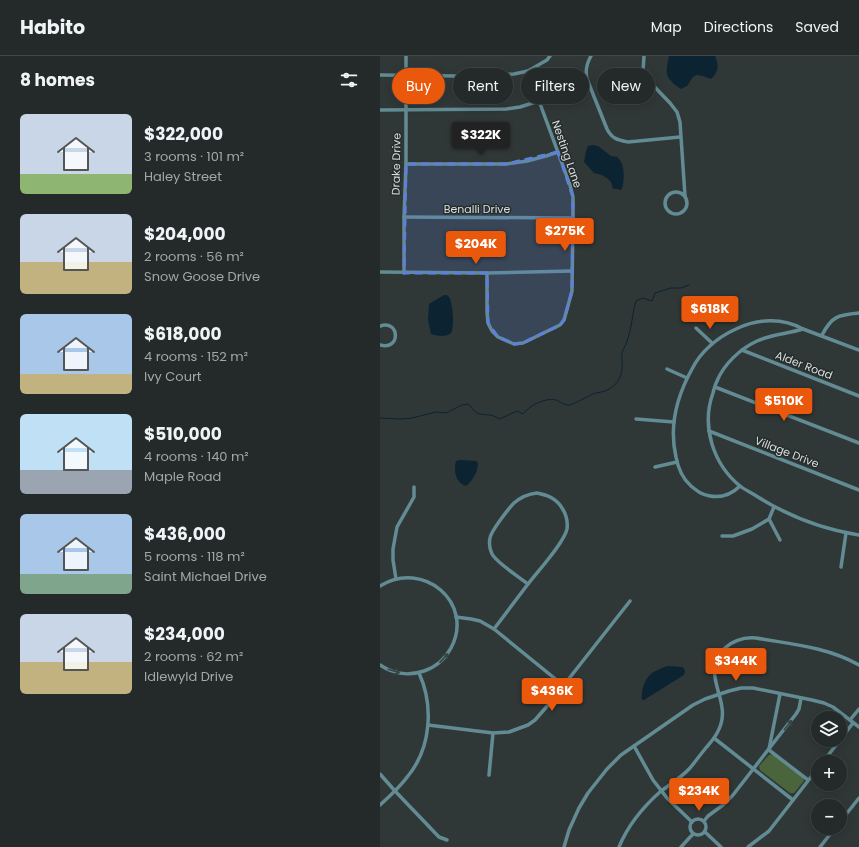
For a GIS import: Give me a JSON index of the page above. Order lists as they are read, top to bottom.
{
  "streets": {
    "street": [
      "Nesting Lane",
      "Drake Drive",
      "Benalli Drive",
      "Alder Road",
      "Village Drive"
    ]
  },
  "crossings": [
    ["Nesting Lane", "Benalli Drive"],
    ["Drake Drive", "Benalli Drive"]
  ],
  "page": {
    "header": "Habito",
    "nav": ["Map", "Directions", "Saved"],
    "heading": "8 homes",
    "chip": [
      "Buy",
      "Rent",
      "Filters",
      "New"
    ],
    "list": [
      {
        "name": "$322,000",
        "note": "3 rooms · 101 m² · Haley Street"
      },
      {
        "name": "$204,000",
        "note": "2 rooms · 56 m² · Snow Goose Drive"
      },
      {
        "name": "$618,000",
        "note": "4 rooms · 152 m² · Ivy Court"
      },
      {
        "name": "$510,000",
        "note": "4 rooms · 140 m² · Maple Road"
      },
      {
        "name": "$436,000",
        "note": "5 rooms · 118 m² · Saint Michael Drive"
      },
      {
        "name": "$234,000",
        "note": "2 rooms · 62 m² · Idlewyld Drive"
      }
    ],
    "price": [
      "$322K",
      "$275K",
      "$204K",
      "$618K",
      "$510K",
      "$344K",
      "$436K",
      "$234K"
    ],
    "map_buttons": ["+", "−"]
  }
}
